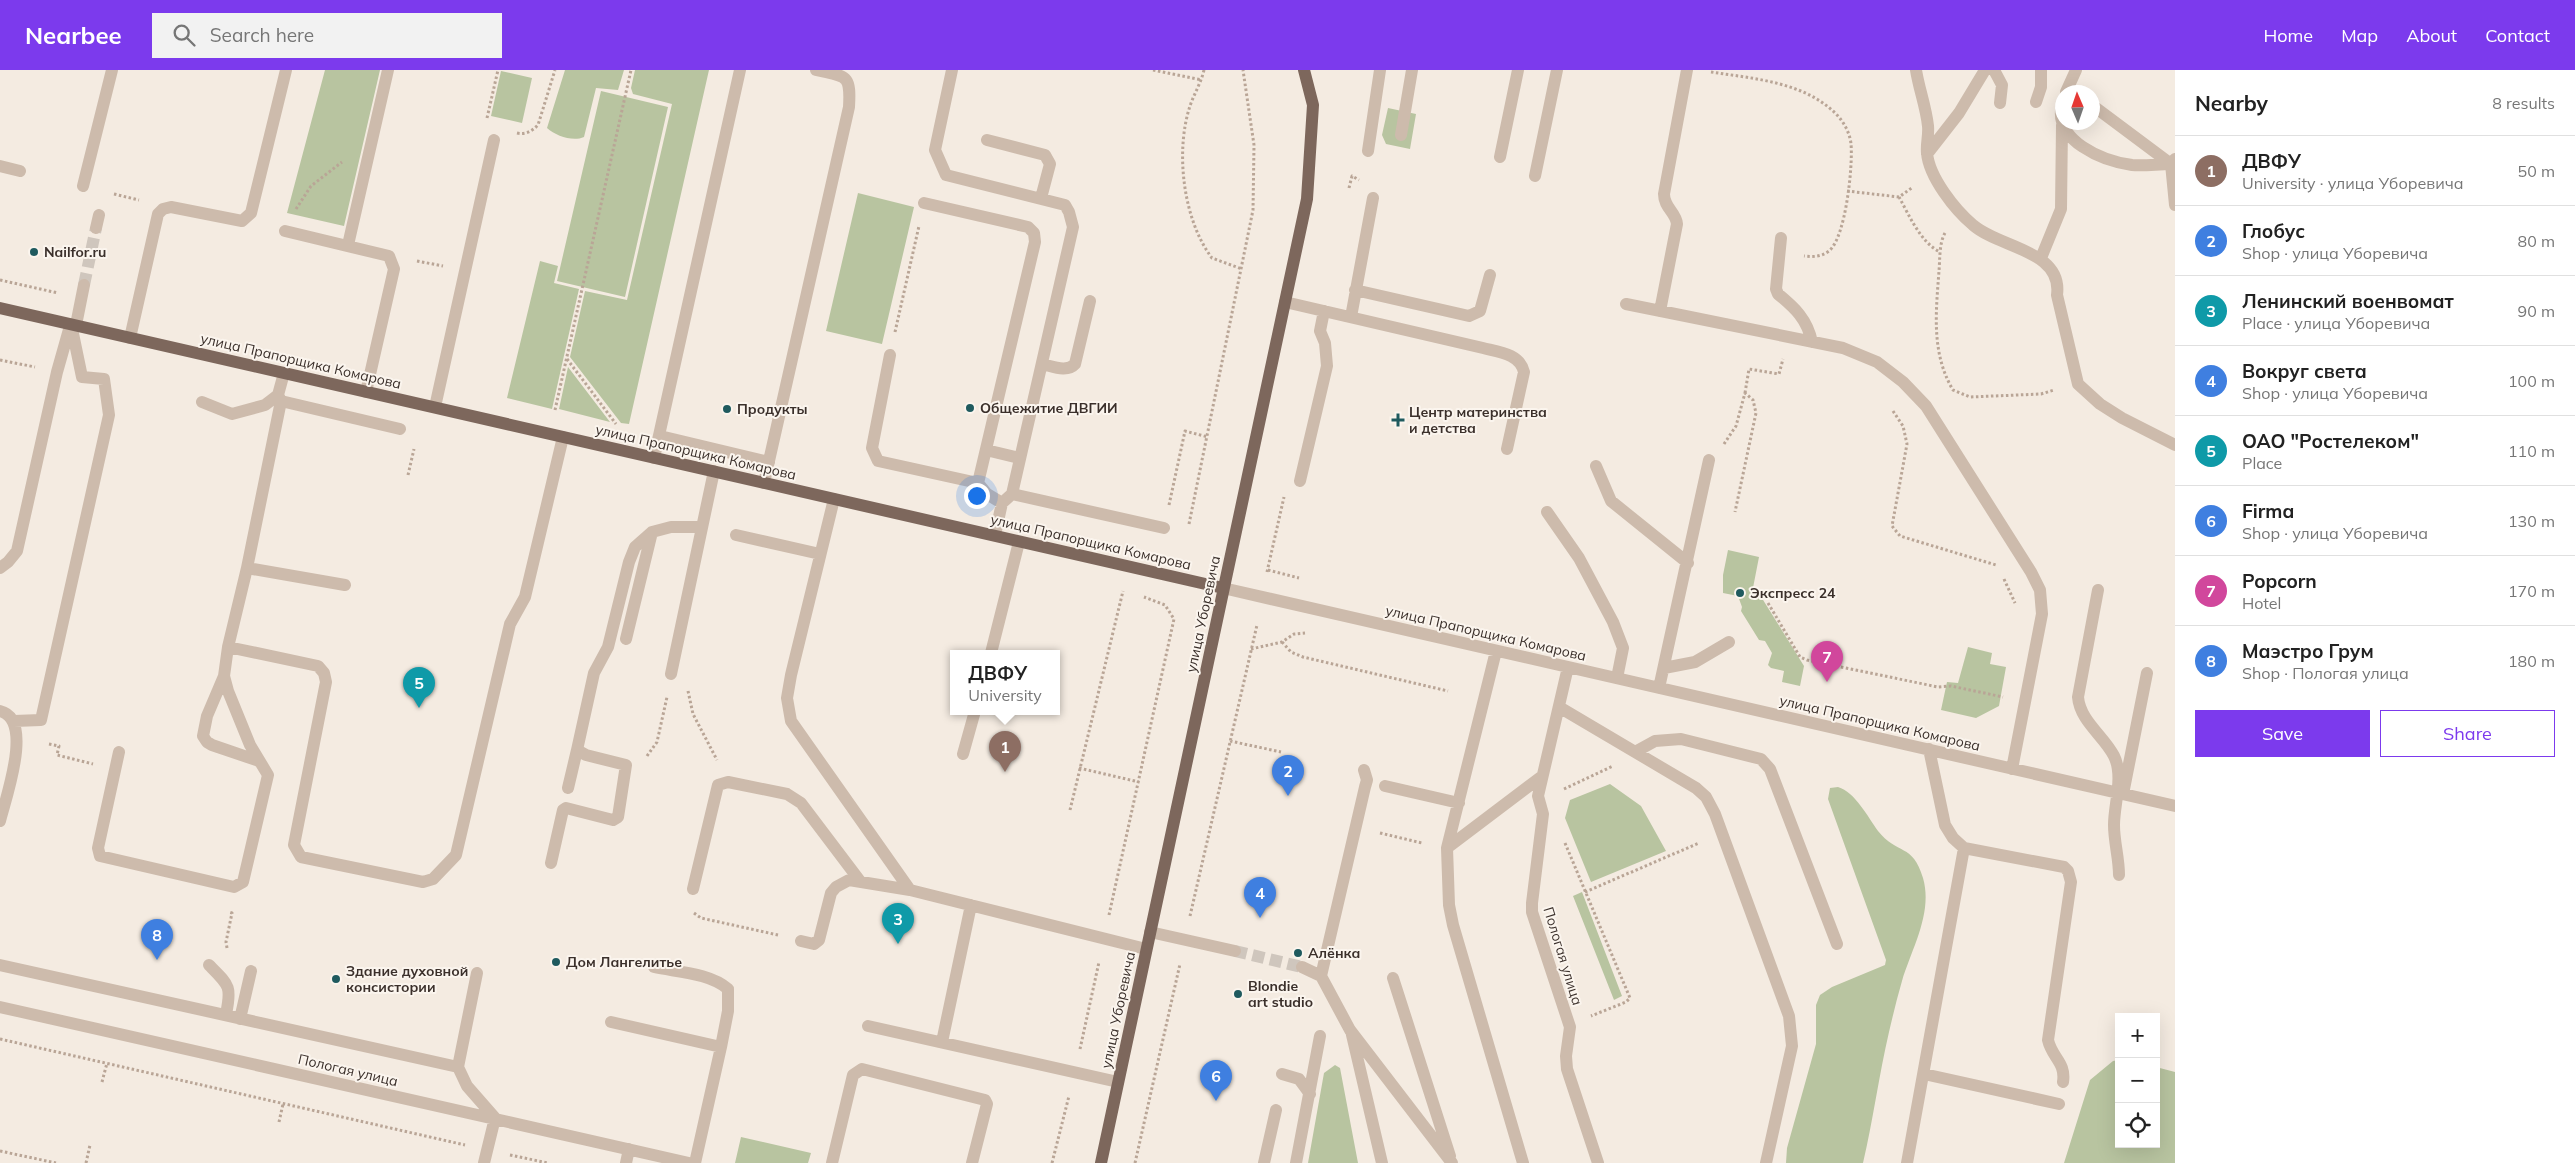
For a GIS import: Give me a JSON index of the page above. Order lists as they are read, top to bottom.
{
  "streets": {
    "main road": ["улица Прапорщика Комарова", "улица Уборевича"],
    "street": ["Пологая улица"]
  },
  "crossings": [
    ["улица Прапорщика Комарова", "улица Уборевича"],
    ["улица Прапорщика Комарова", "Пологая улица"]
  ],
  "places": {
    "other": [
      "Nailfor.ru",
      "Общежитие ДВГИИ",
      "Продукты",
      "Экспресс 24",
      "Алёнка",
      "Дом Лангелитье",
      "Здание духовной консистории",
      "Blondie art studio"
    ],
    "health": ["Центр материнства и детства"]
  },
  "north": "top",
  "page": {
    "header": "Nearbee",
    "search": "Search here",
    "nav": [
      "Home",
      "Map",
      "About",
      "Contact"
    ],
    "heading": ["Nearby", "8 results"],
    "list": [
      {
        "mark": "1",
        "name": "ДВФУ",
        "note": "University · улица Уборевича",
        "value": "50 m"
      },
      {
        "mark": "2",
        "name": "Глобус",
        "note": "Shop · улица Уборевича",
        "value": "80 m"
      },
      {
        "mark": "3",
        "name": "Ленинский военвомат",
        "note": "Place · улица Уборевича",
        "value": "90 m"
      },
      {
        "mark": "4",
        "name": "Вокруг света",
        "note": "Shop · улица Уборевича",
        "value": "100 m"
      },
      {
        "mark": "5",
        "name": "ОАО \"Ростелеком\"",
        "note": "Place",
        "value": "110 m"
      },
      {
        "mark": "6",
        "name": "Firma",
        "note": "Shop · улица Уборевича",
        "value": "130 m"
      },
      {
        "mark": "7",
        "name": "Popcorn",
        "note": "Hotel",
        "value": "170 m"
      },
      {
        "mark": "8",
        "name": "Маэстро Грум",
        "note": "Shop · Пологая улица",
        "value": "180 m"
      }
    ],
    "pins": [
      "7",
      "5",
      "1",
      "2",
      "4",
      "3",
      "8",
      "6"
    ],
    "popup": ["ДВФУ", "University"],
    "buttons": ["Save", "Share"],
    "map_buttons": ["+", "−"]
  }
}
